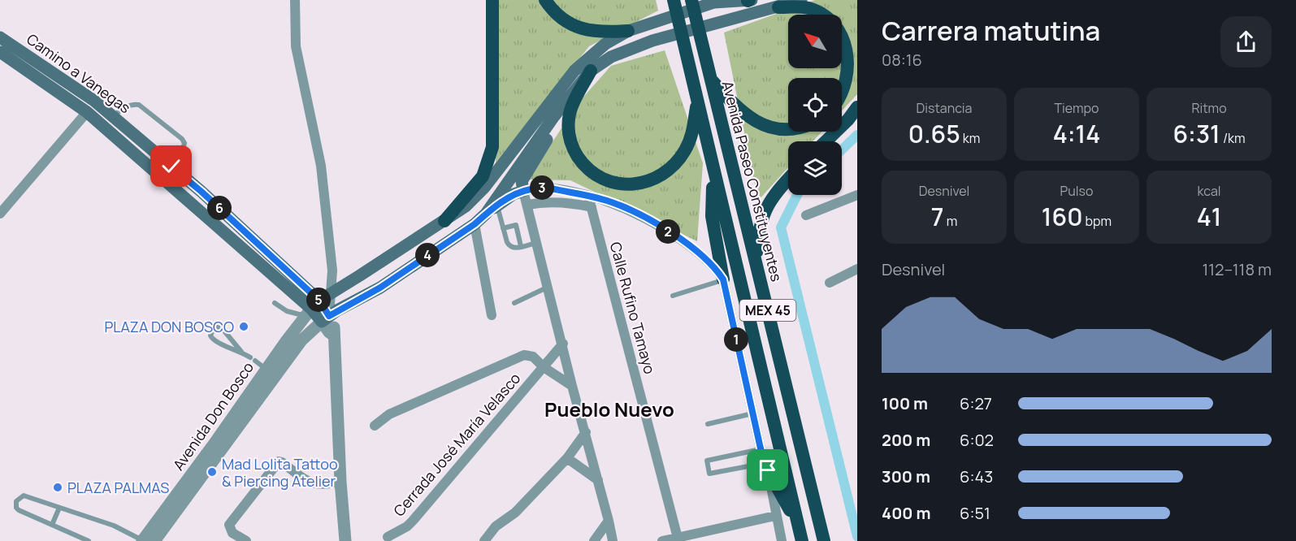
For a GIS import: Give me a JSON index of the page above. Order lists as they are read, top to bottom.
{
  "streets": {
    "highway": ["Avenida Paseo Constituyentes", "MEX 45"],
    "main road": ["Camino a Vanegas"],
    "street": ["Calle Rufino Tamayo", "Avenida Don Bosco", "Cerrada José María Velasco"]
  },
  "crossings": [
    ["Camino a Vanegas", "Avenida Don Bosco"]
  ],
  "districts": ["Pueblo Nuevo"],
  "places": ["PLAZA DON BOSCO", "Mad Lolita Tattoo & Piercing Atelier", "PLAZA PALMAS"],
  "north": "top left",
  "page": {
    "heading": ["Carrera matutina", "08:16"],
    "stats": [
      ["Distancia", "0.65 km"],
      ["Tiempo", "4:14"],
      ["Ritmo", "6:31 /km"],
      ["Desnivel", "7 m"],
      ["Pulso", "160 bpm"],
      ["kcal", "41"]
    ],
    "pins": [
      "3",
      "6",
      "2",
      "4",
      "5",
      "1"
    ],
    "chart": ["Desnivel", "112–118 m"],
    "list": [
      {
        "name": "100 m",
        "note": "6:27"
      },
      {
        "name": "200 m",
        "note": "6:02"
      },
      {
        "name": "300 m",
        "note": "6:43"
      },
      {
        "name": "400 m",
        "note": "6:51"
      }
    ]
  }
}
